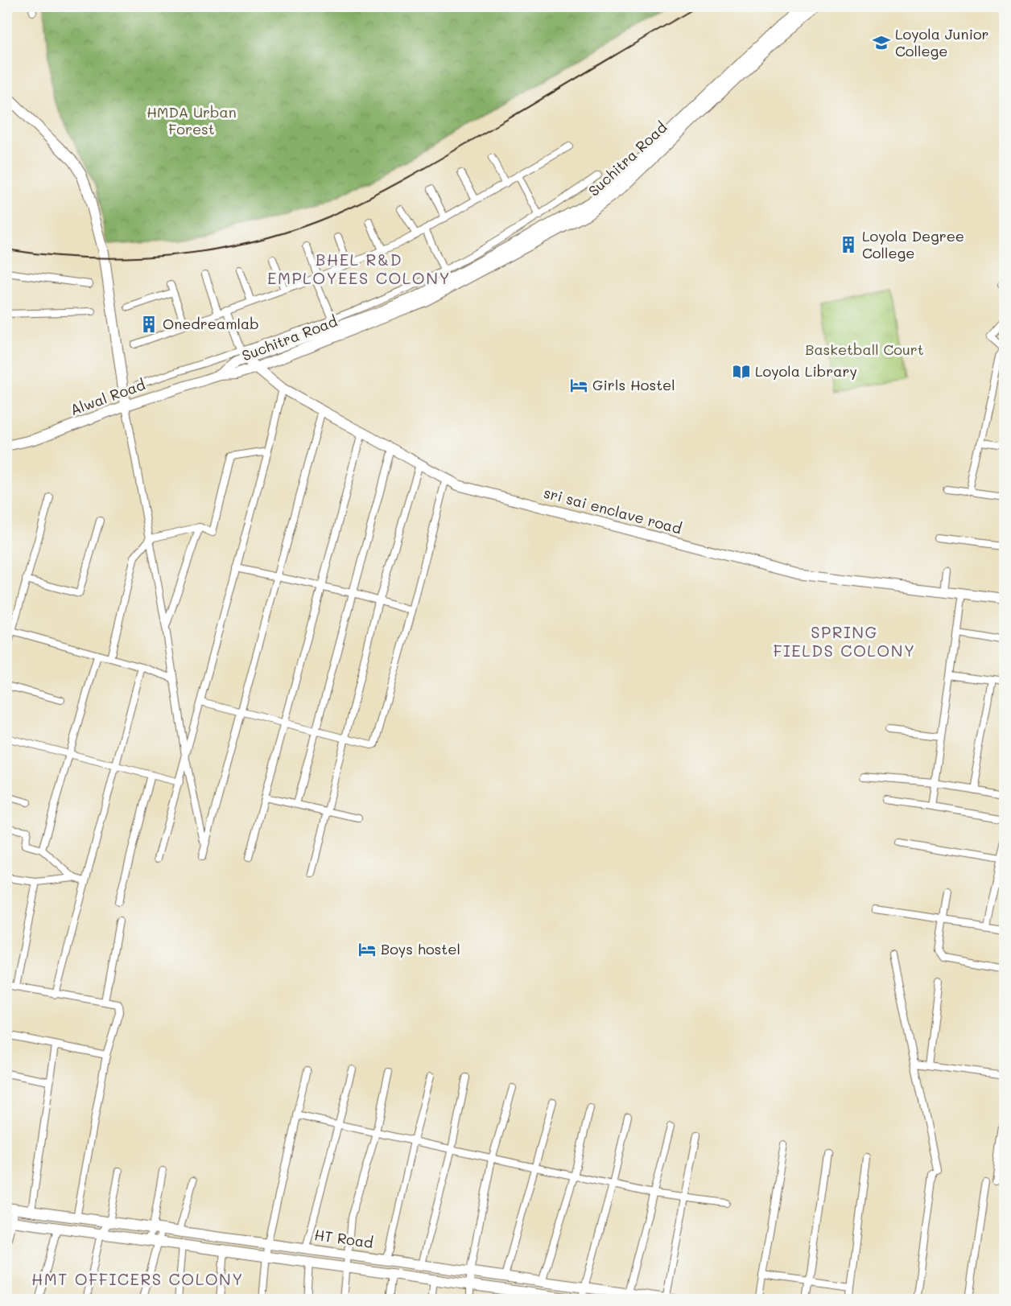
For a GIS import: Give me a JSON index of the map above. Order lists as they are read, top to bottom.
{
  "streets": {
    "street": [
      "Suchitra Road",
      "Alwal Road",
      "sri sai enclave road",
      "HT Road"
    ]
  },
  "crossings": [
    ["Suchitra Road", "Alwal Road"],
    ["Suchitra Road", "sri sai enclave road"]
  ],
  "districts": ["BHEL R&D EMPLOYEES COLONY", "SPRING FIELDS COLONY", "HMT OFFICERS COLONY"],
  "parks": ["HMDA Urban Forest", "Basketball Court"],
  "places": {
    "school or university": ["Loyola Junior College"],
    "building": ["Loyola Degree College", "Onedreamlab"],
    "library": ["Loyola Library"],
    "hotel": ["Girls Hostel", "Boys hostel"]
  }
}
